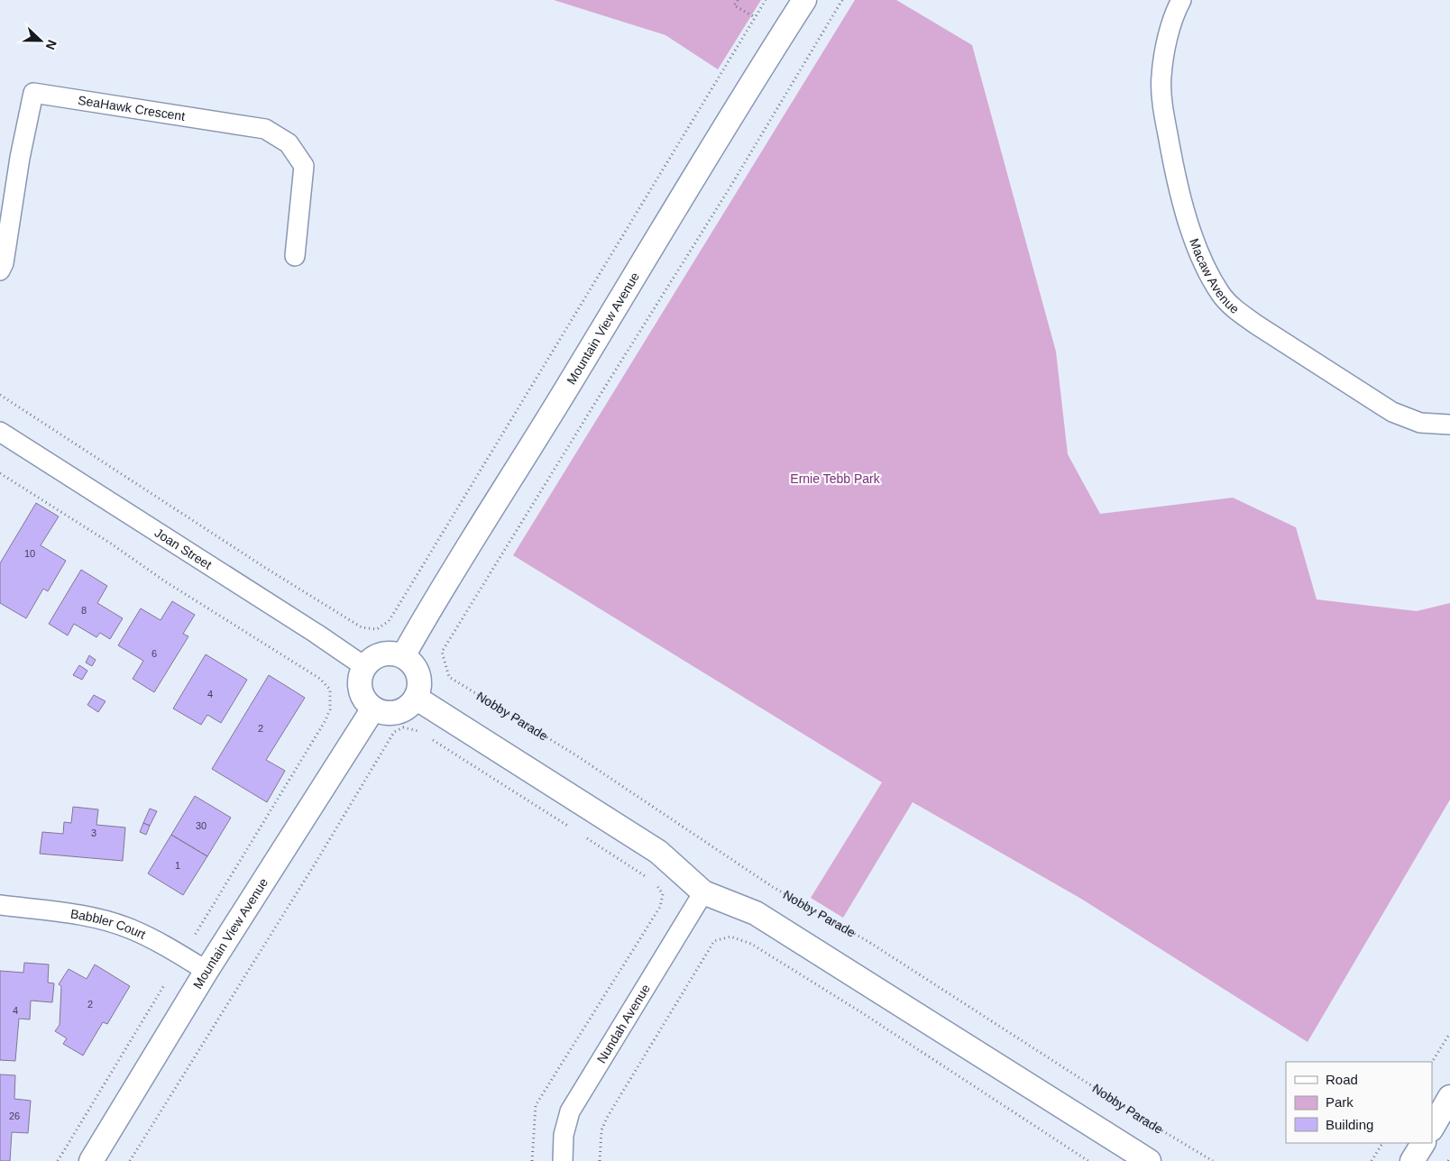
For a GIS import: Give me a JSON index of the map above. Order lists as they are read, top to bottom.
{
  "streets": {
    "street": [
      "SeaHawk Crescent",
      "Macaw Avenue",
      "Mountain View Avenue",
      "Joan Street",
      "Babbler Court",
      "Nundah Avenue"
    ],
    "path": ["Nobby Parade"]
  },
  "crossings": [
    ["Mountain View Avenue", "Joan Street"],
    ["Mountain View Avenue", "Babbler Court"]
  ],
  "parks": ["Ernie Tebb Park"],
  "house_numbers": [
    "10",
    "8",
    "6",
    "4",
    "2",
    "30",
    "3",
    "1",
    "2",
    "4",
    "26"
  ],
  "legend": ["Road", "Park", "Building"],
  "north": "right"
}
